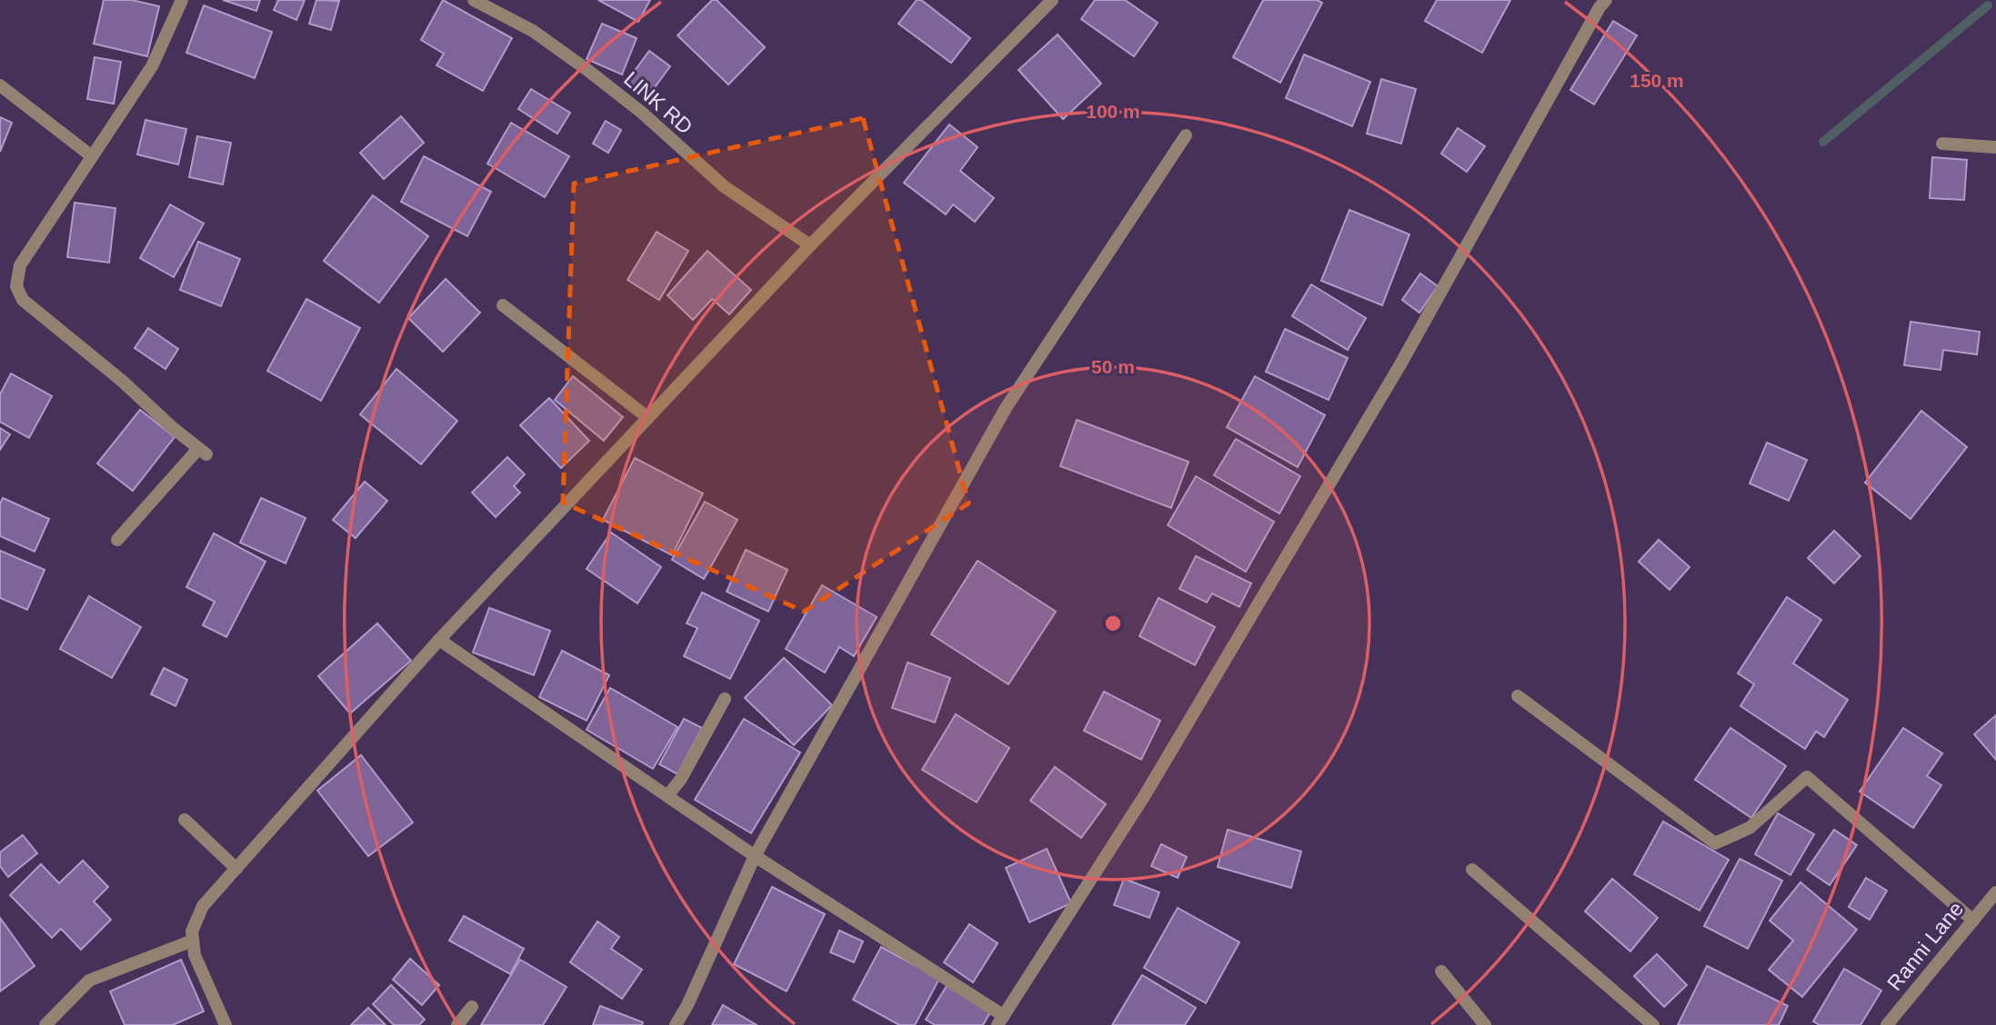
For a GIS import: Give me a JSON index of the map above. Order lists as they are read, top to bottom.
{
  "streets": {
    "street": ["LINK RD", "Ranni Lane"]
  },
  "rings": ["150 m", "100 m", "50 m"]
}
